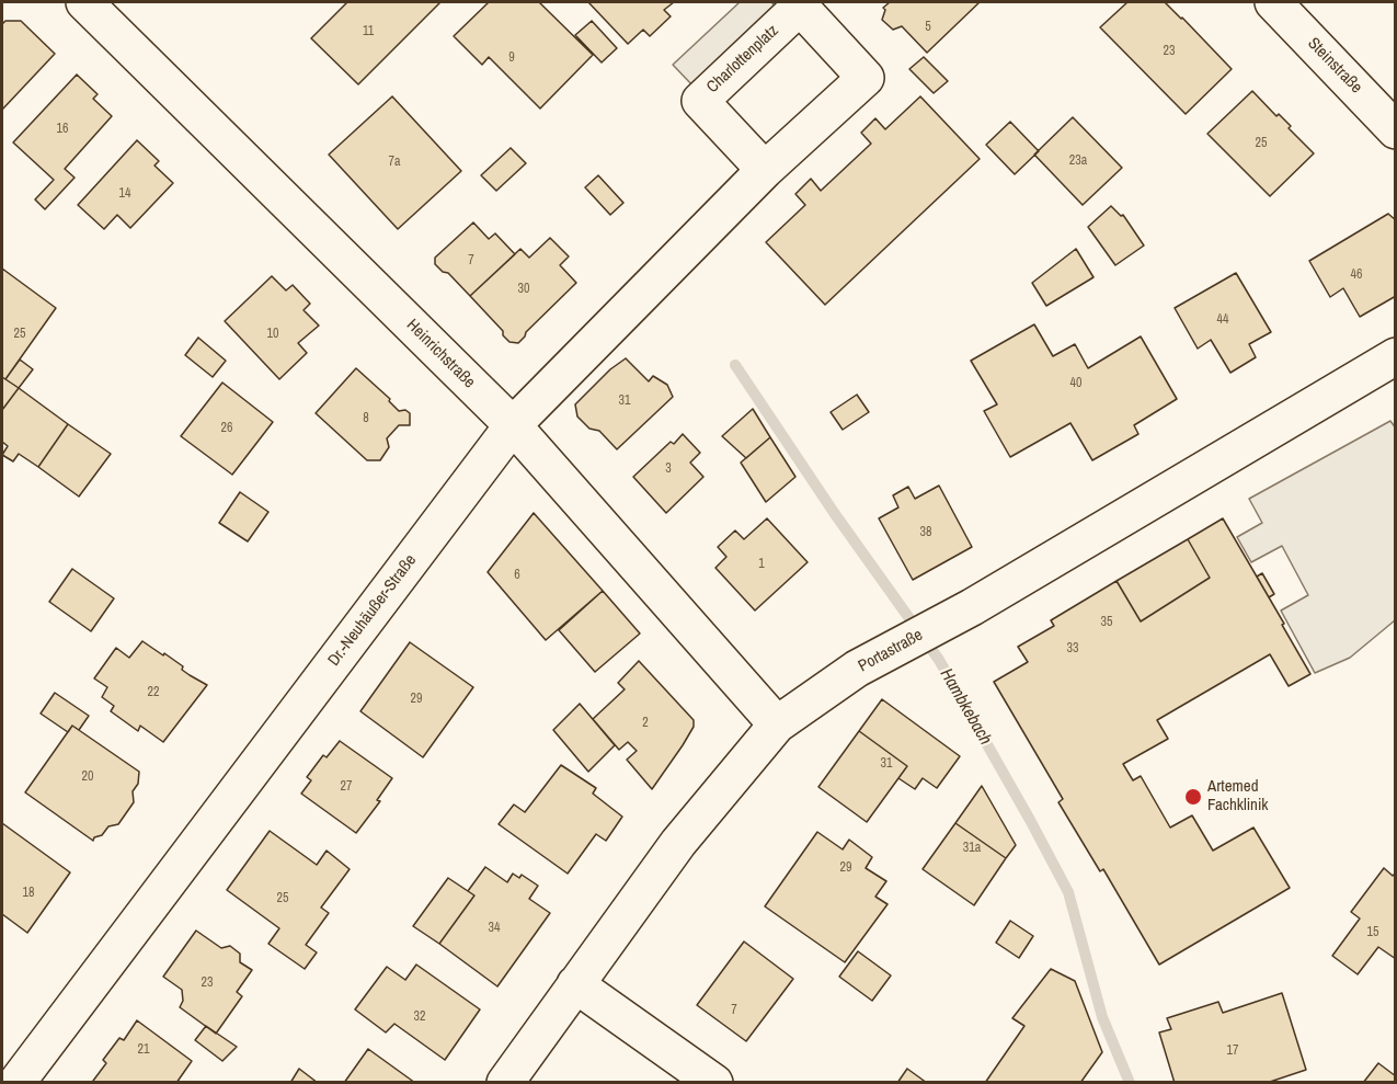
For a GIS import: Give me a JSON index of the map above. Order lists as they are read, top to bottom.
{
  "streets": {
    "street": [
      "Charlottenplatz",
      "Steinstraße",
      "Heinrichstraße",
      "Dr.-Neuhäußer-Straße",
      "Portastraße"
    ]
  },
  "crossings": [
    ["Charlottenplatz", "Dr.-Neuhäußer-Straße"],
    ["Heinrichstraße", "Dr.-Neuhäußer-Straße"],
    ["Heinrichstraße", "Portastraße"]
  ],
  "water": ["Hambkebach"],
  "places": ["Artemed Fachklinik"],
  "house_numbers": [
    "5",
    "11",
    "23",
    "9",
    "16",
    "25",
    "23a",
    "7a",
    "14",
    "7",
    "46",
    "30",
    "44",
    "25",
    "10",
    "40",
    "31",
    "8",
    "26",
    "3",
    "38",
    "1",
    "6",
    "35",
    "33",
    "22",
    "29",
    "2",
    "31",
    "20",
    "27",
    "31a",
    "29",
    "18",
    "25",
    "34",
    "15",
    "23",
    "7",
    "32",
    "21",
    "17"
  ]
}
